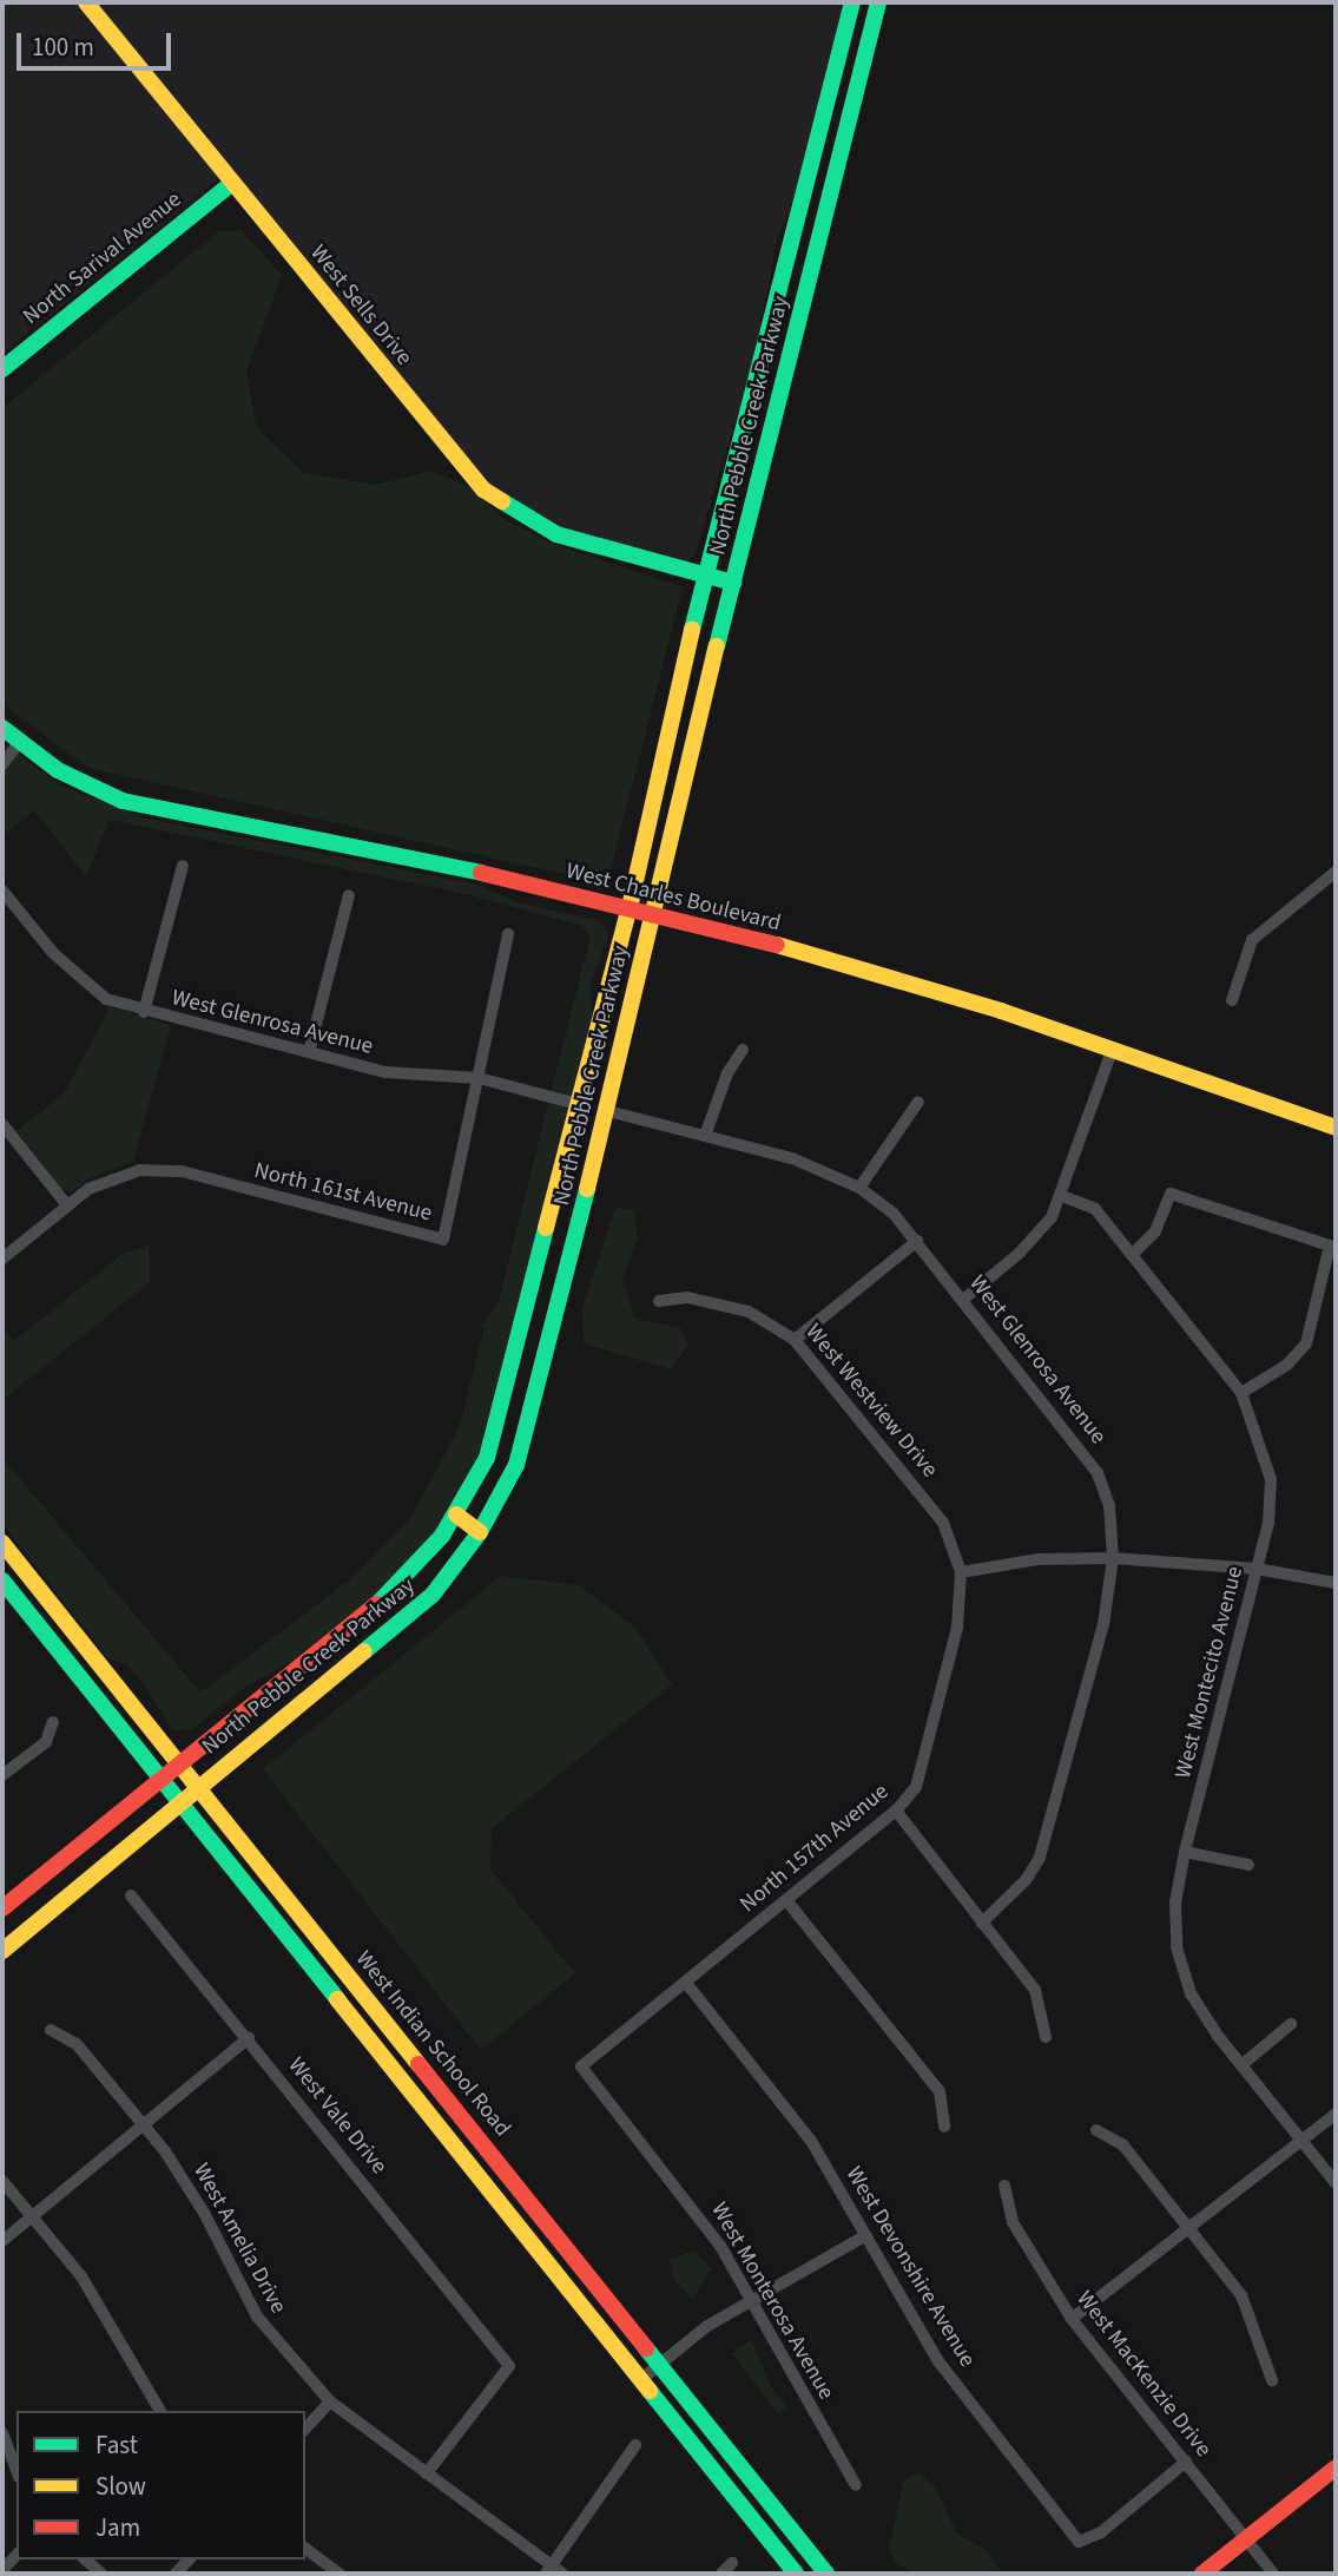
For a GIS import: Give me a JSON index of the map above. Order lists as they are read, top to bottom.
{
  "streets": {
    "main road": [
      "North Sarival Avenue",
      "West Sells Drive",
      "North Pebble Creek Parkway",
      "West Charles Boulevard",
      "West Indian School Road"
    ],
    "street": [
      "West Glenrosa Avenue",
      "North 161st Avenue",
      "West Westview Drive",
      "West Montecito Avenue",
      "North 157th Avenue",
      "West Vale Drive",
      "West Amelia Drive",
      "West Devonshire Avenue",
      "West Monterosa Avenue",
      "West MacKenzie Drive"
    ]
  },
  "crossings": [
    ["North Sarival Avenue", "West Sells Drive"],
    ["West Sells Drive", "North Pebble Creek Parkway"],
    ["North Pebble Creek Parkway", "West Charles Boulevard"],
    ["North Pebble Creek Parkway", "West Glenrosa Avenue"],
    ["North Pebble Creek Parkway", "West Indian School Road"],
    ["West Glenrosa Avenue", "North 161st Avenue"],
    ["West Westview Drive", "North 157th Avenue"],
    ["North 157th Avenue", "West Devonshire Avenue"],
    ["North 157th Avenue", "West Monterosa Avenue"],
    ["West Vale Drive", "West Amelia Drive"],
    ["West Devonshire Avenue", "West MacKenzie Drive"]
  ],
  "legend": ["Fast", "Slow", "Jam"],
  "scale_bar": "100 m"
}
